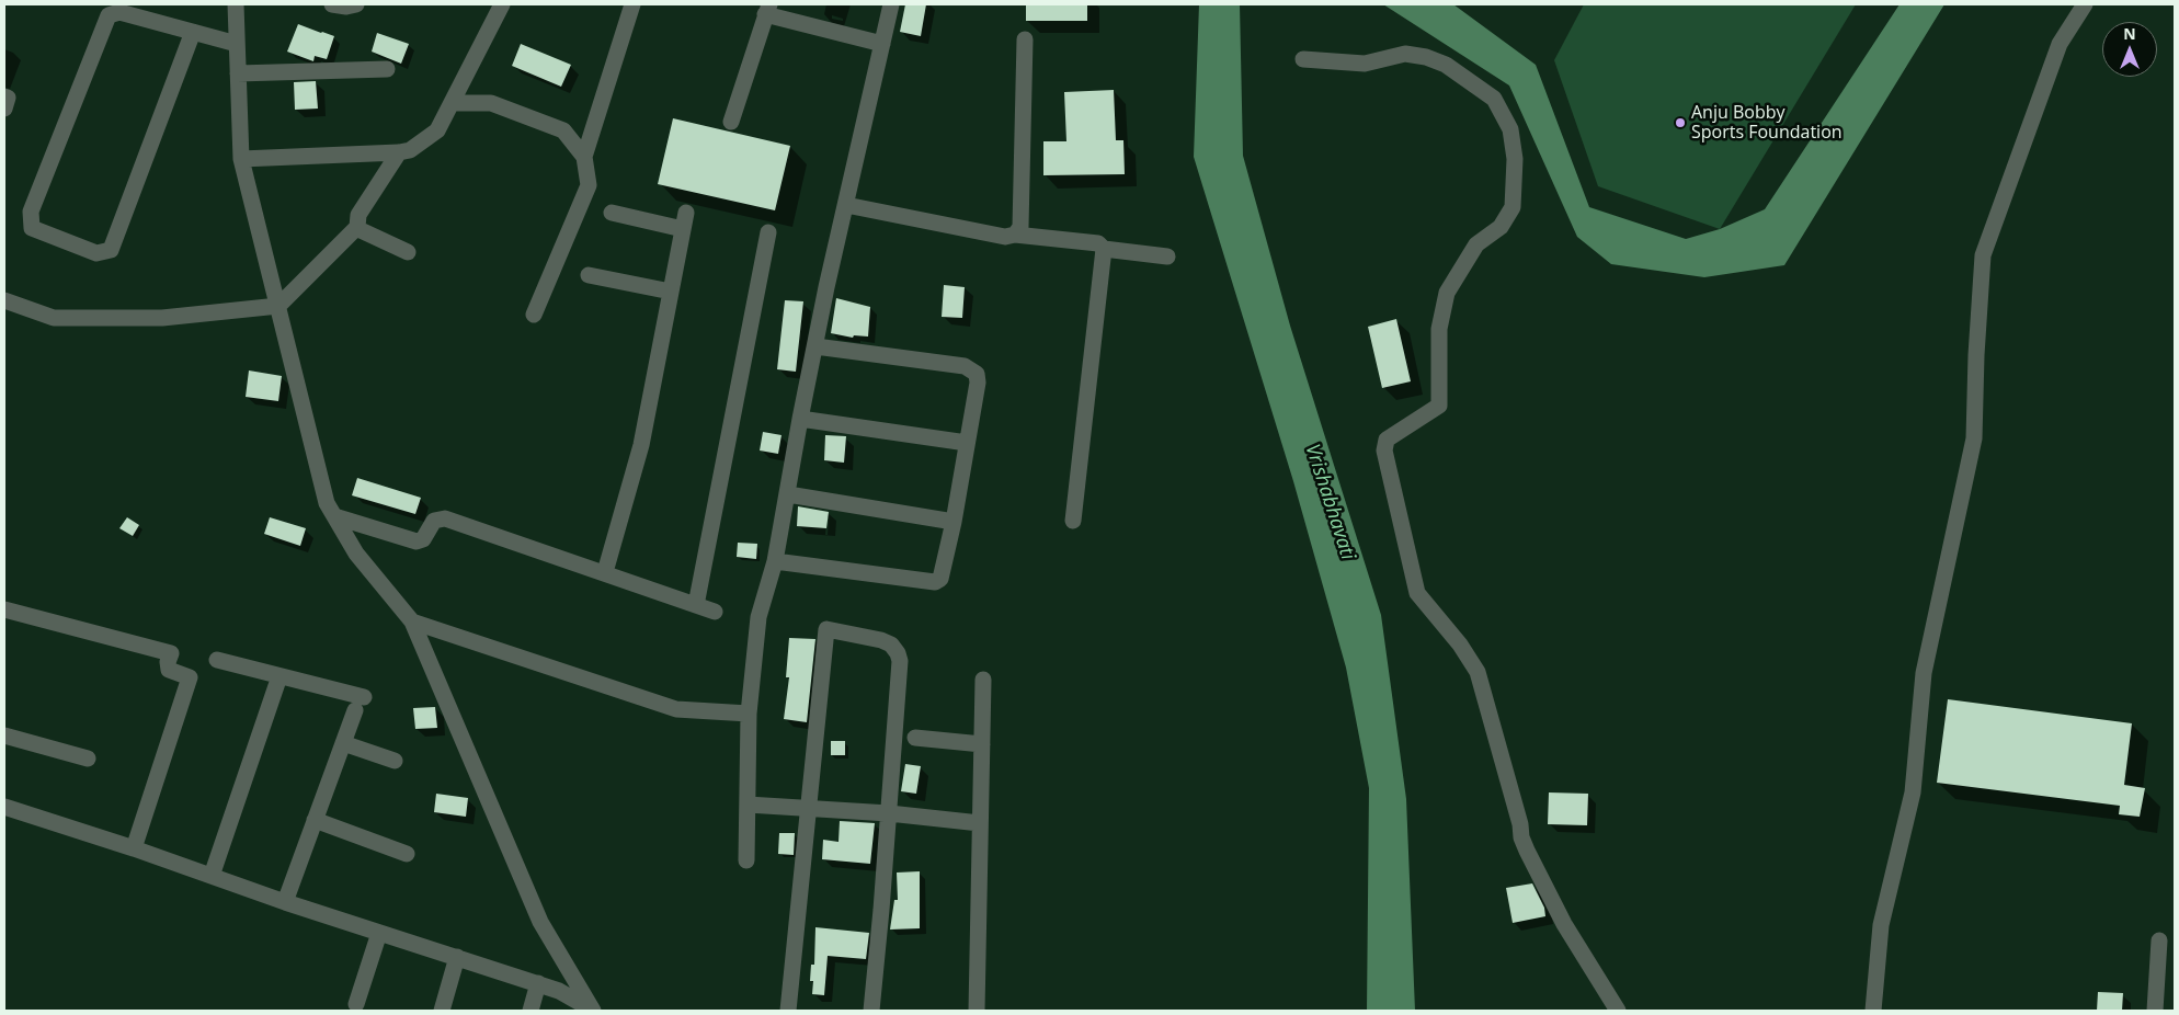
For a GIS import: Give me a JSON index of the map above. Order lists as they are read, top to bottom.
{
  "water": ["Vrishabhavati"],
  "places": ["Anju Bobby Sports Foundation"],
  "north": "top"
}
